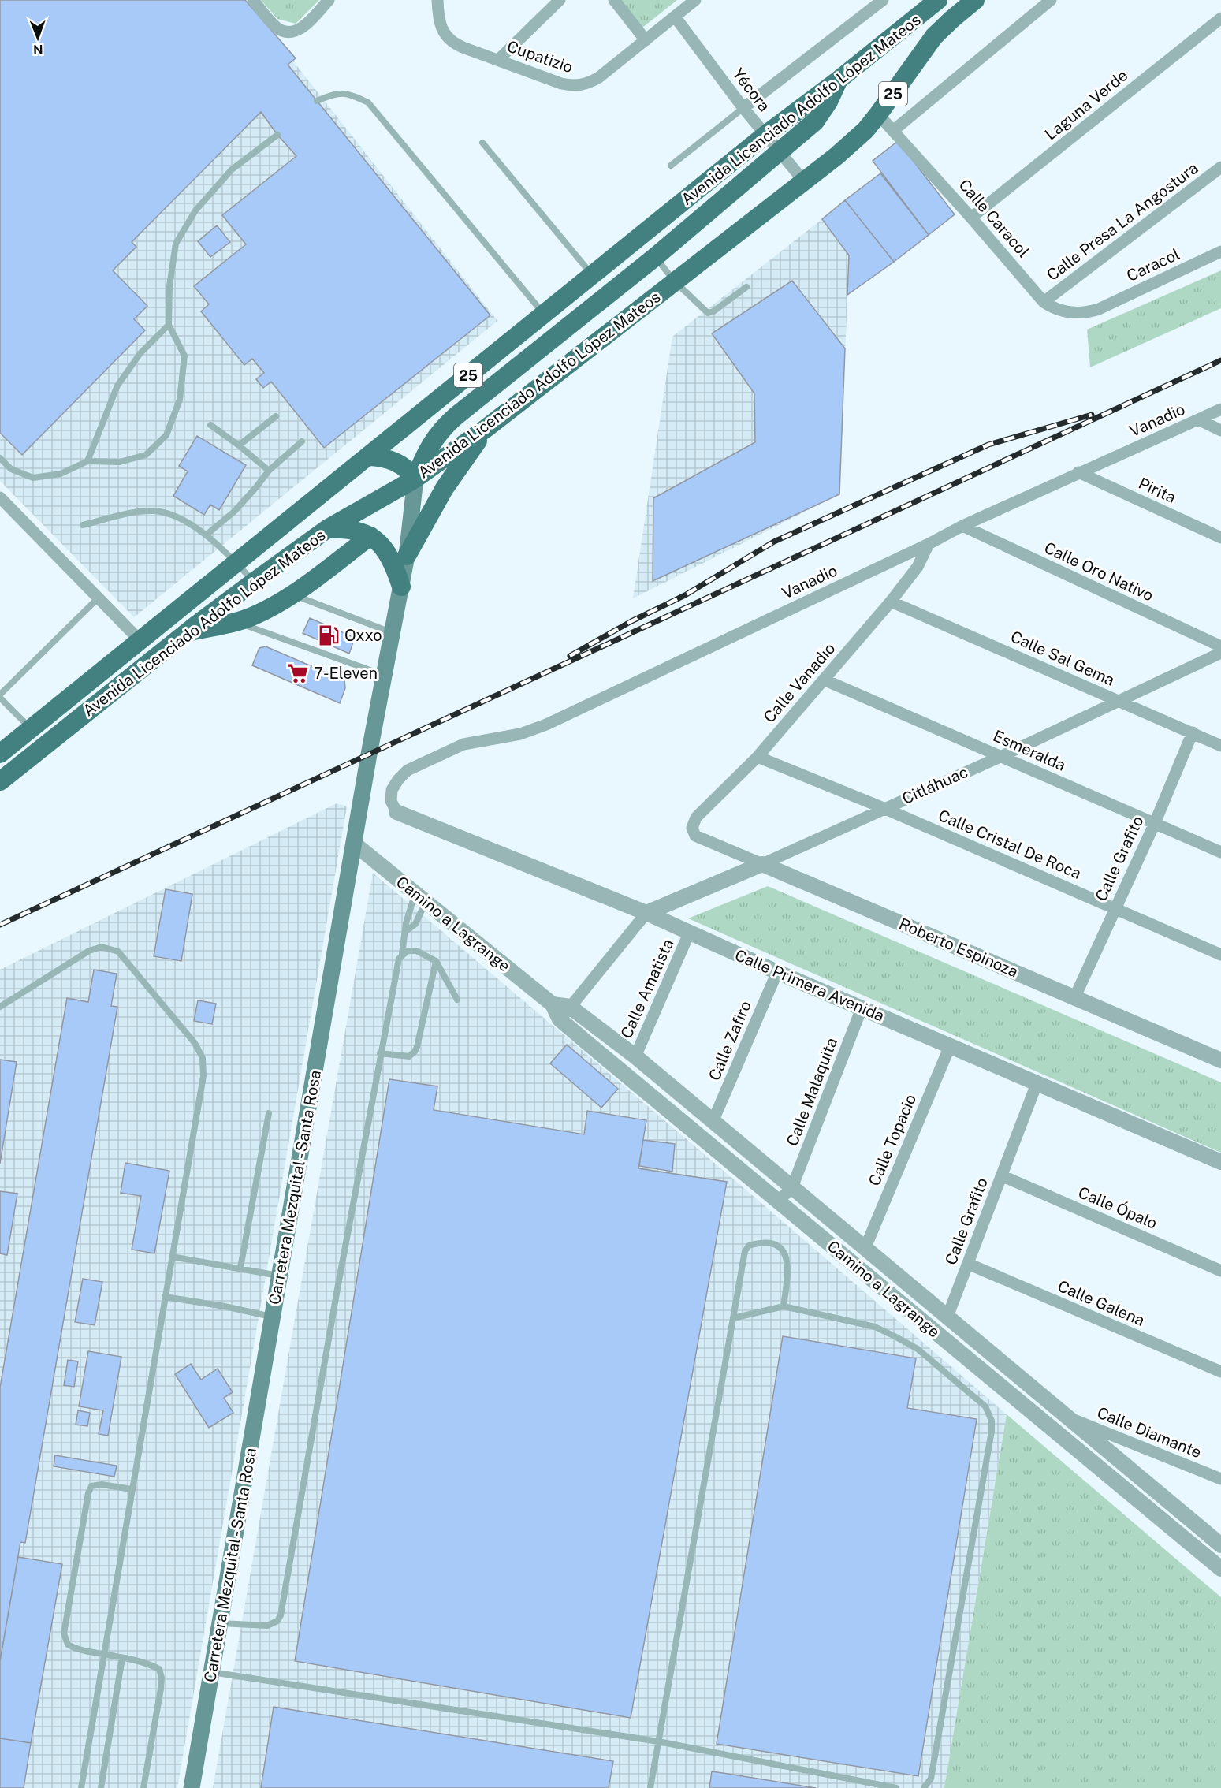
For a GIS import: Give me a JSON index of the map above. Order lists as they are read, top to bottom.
{
  "streets": {
    "main road": ["25", "Avenida Licenciado Adolfo López Mateos", "Carretera Mezquital - Santa Rosa"],
    "street": [
      "Cupatizio",
      "Yécora",
      "Laguna Verde",
      "Calle Caracol",
      "Calle Presa La Angostura",
      "Caracol",
      "Vanadio",
      "Pirita",
      "Calle Oro Nativo",
      "Calle Sal Gema",
      "Calle Vanadio",
      "Esmeralda",
      "Citláhuac",
      "Calle Cristal De Roca",
      "Calle Grafito",
      "Camino a Lagrange",
      "Roberto Espinoza",
      "Calle Primera Avenida",
      "Calle Amatista",
      "Calle Zafiro",
      "Calle Malaquita",
      "Calle Topacio",
      "Calle Ópalo",
      "Calle Galena",
      "Calle Diamante"
    ]
  },
  "crossings": [
    ["Cupatizio", "Yécora"],
    ["Yécora", "Avenida Licenciado Adolfo López Mateos"],
    ["Laguna Verde", "Calle Caracol"],
    ["Avenida Licenciado Adolfo López Mateos", "Calle Caracol"],
    ["Avenida Licenciado Adolfo López Mateos", "Carretera Mezquital - Santa Rosa"],
    ["Calle Caracol", "Calle Presa La Angostura"],
    ["Calle Caracol", "Caracol"],
    ["Vanadio", "Pirita"],
    ["Vanadio", "Calle Oro Nativo"],
    ["Vanadio", "Calle Vanadio"],
    ["Vanadio", "Calle Primera Avenida"],
    ["Calle Sal Gema", "Calle Vanadio"],
    ["Calle Sal Gema", "Citláhuac"],
    ["Calle Sal Gema", "Calle Grafito"],
    ["Calle Vanadio", "Esmeralda"],
    ["Calle Vanadio", "Calle Cristal De Roca"],
    ["Calle Vanadio", "Roberto Espinoza"],
    ["Esmeralda", "Citláhuac"],
    ["Esmeralda", "Calle Grafito"],
    ["Citláhuac", "Calle Cristal De Roca"],
    ["Citláhuac", "Roberto Espinoza"],
    ["Citláhuac", "Calle Primera Avenida"],
    ["Calle Cristal De Roca", "Calle Grafito"],
    ["Calle Grafito", "Camino a Lagrange"],
    ["Calle Grafito", "Roberto Espinoza"],
    ["Calle Grafito", "Calle Primera Avenida"],
    ["Calle Grafito", "Calle Ópalo"],
    ["Calle Grafito", "Calle Galena"],
    ["Camino a Lagrange", "Calle Amatista"],
    ["Camino a Lagrange", "Calle Zafiro"],
    ["Camino a Lagrange", "Calle Malaquita"],
    ["Camino a Lagrange", "Calle Topacio"],
    ["Camino a Lagrange", "Carretera Mezquital - Santa Rosa"],
    ["Camino a Lagrange", "Calle Diamante"],
    ["Calle Primera Avenida", "Calle Amatista"],
    ["Calle Primera Avenida", "Calle Zafiro"],
    ["Calle Primera Avenida", "Calle Malaquita"],
    ["Calle Primera Avenida", "Calle Topacio"]
  ],
  "places": {
    "fuel station": ["Oxxo"],
    "supermarket": ["7-Eleven"]
  },
  "north": "bottom"
}
